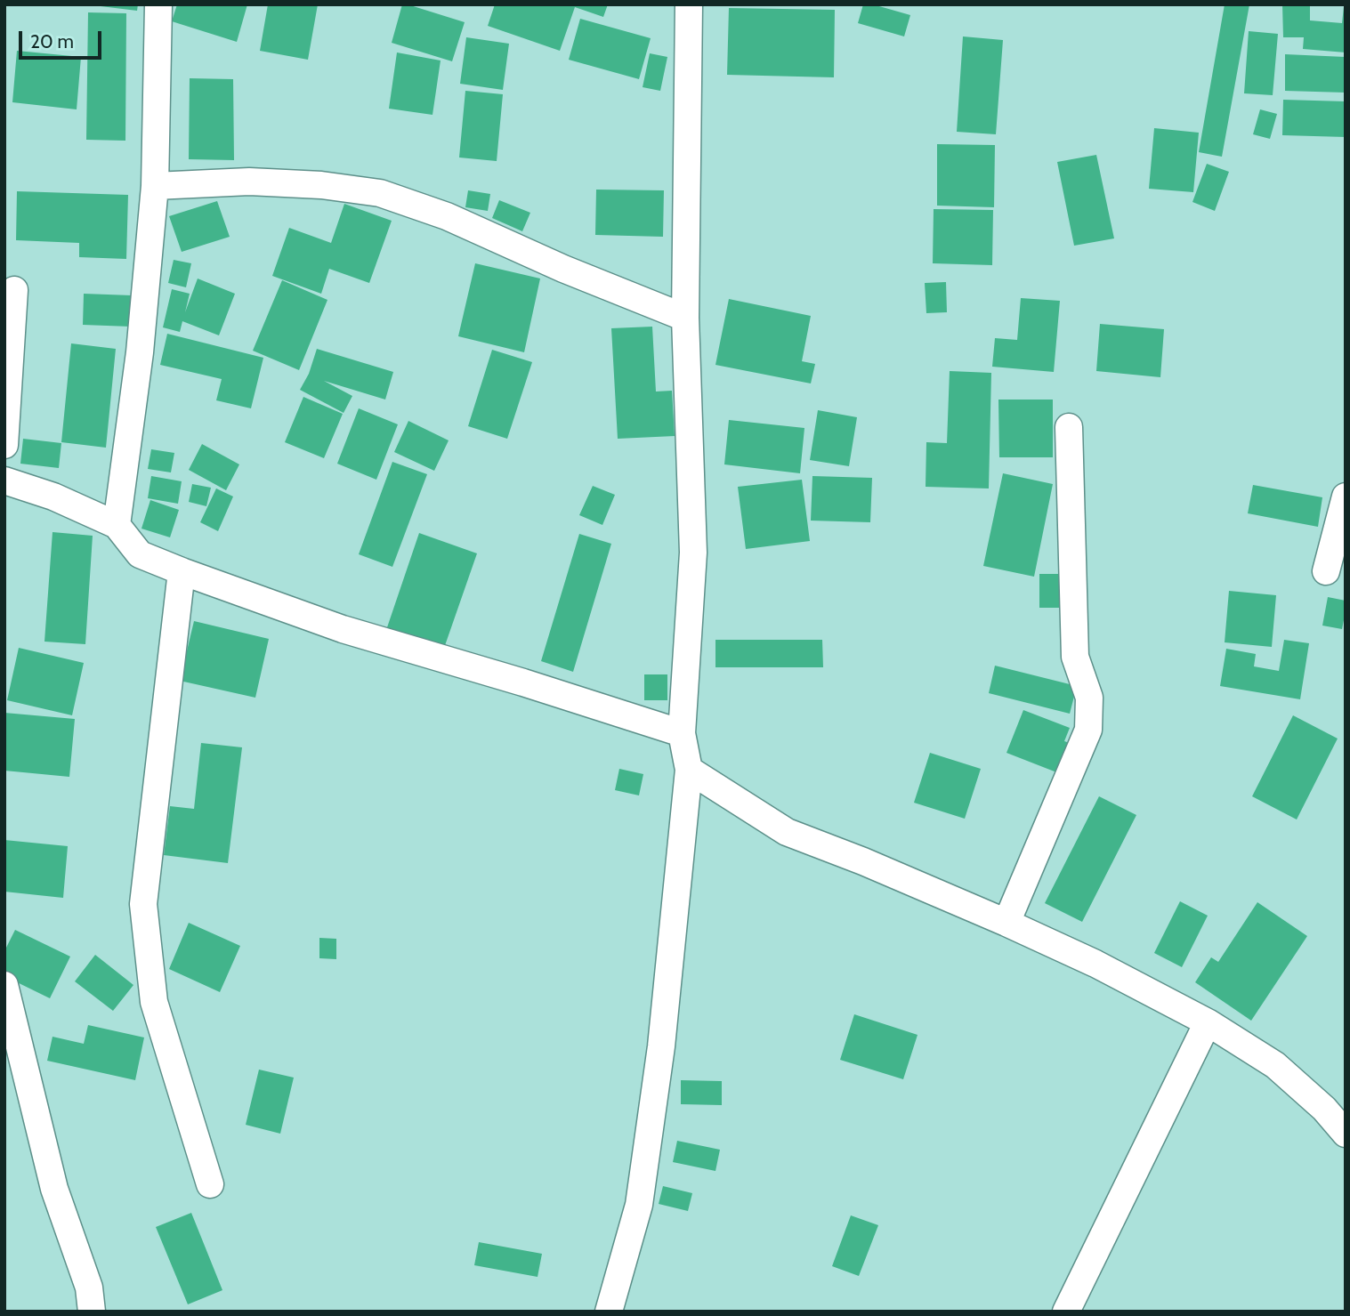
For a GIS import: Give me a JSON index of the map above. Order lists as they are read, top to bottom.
{
  "scale_bar": "20 m"
}
